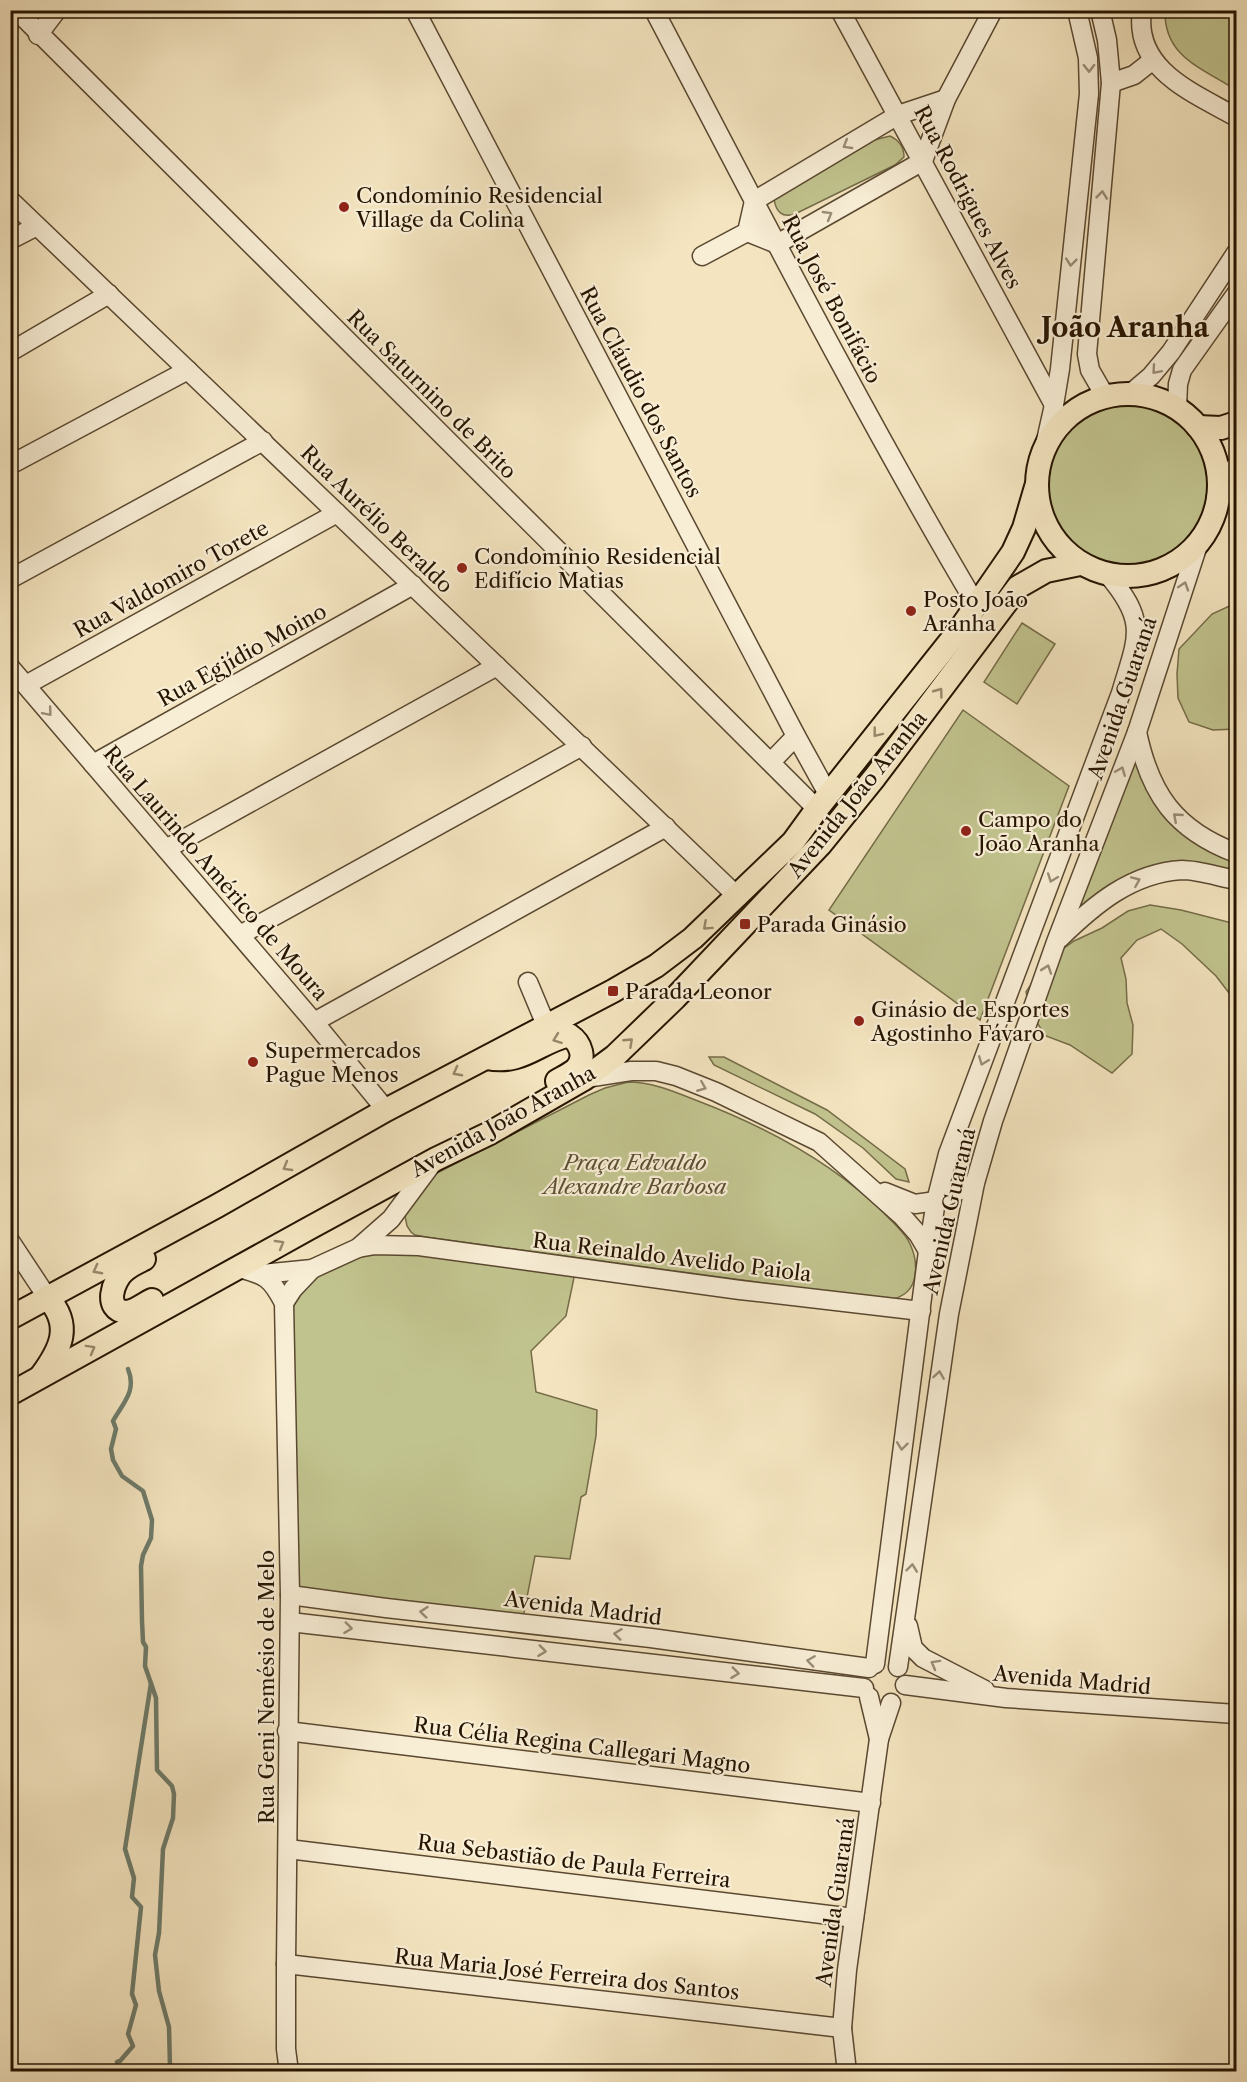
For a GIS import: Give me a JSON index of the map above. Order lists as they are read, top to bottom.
{
  "streets": {
    "main road": ["Avenida João Aranha"],
    "street": [
      "Rua Rodrigues Alves",
      "Rua José Bonifácio",
      "Rua Cláudio dos Santos",
      "Rua Saturnino de Brito",
      "Rua Aurélio Beraldo",
      "Rua Valdomiro Torete",
      "Rua Egjídio Moino",
      "Avenida Guaraná",
      "Rua Laurindo Américo de Moura",
      "Rua Reinaldo Avelido Paiola",
      "Avenida Madrid",
      "Rua Geni Nemésio de Melo",
      "Rua Célia Regina Callegari Magno",
      "Rua Sebastião de Paula Ferreira",
      "Rua Maria José Ferreira dos Santos"
    ]
  },
  "crossings": [
    ["Rua José Bonifácio", "Avenida João Aranha"],
    ["Rua Cláudio dos Santos", "Rua Saturnino de Brito"],
    ["Rua Cláudio dos Santos", "Avenida João Aranha"],
    ["Rua Saturnino de Brito", "Avenida João Aranha"],
    ["Rua Aurélio Beraldo", "Rua Valdomiro Torete"],
    ["Rua Aurélio Beraldo", "Rua Egjídio Moino"],
    ["Rua Aurélio Beraldo", "Avenida João Aranha"],
    ["Rua Valdomiro Torete", "Rua Laurindo Américo de Moura"],
    ["Rua Egjídio Moino", "Rua Laurindo Américo de Moura"],
    ["Avenida Guaraná", "Avenida João Aranha"],
    ["Avenida Guaraná", "Rua Reinaldo Avelido Paiola"],
    ["Avenida Guaraná", "Avenida Madrid"],
    ["Avenida Guaraná", "Rua Célia Regina Callegari Magno"],
    ["Avenida Guaraná", "Rua Sebastião de Paula Ferreira"],
    ["Avenida Guaraná", "Rua Maria José Ferreira dos Santos"],
    ["Avenida João Aranha", "Rua Laurindo Américo de Moura"],
    ["Avenida Madrid", "Rua Geni Nemésio de Melo"],
    ["Rua Geni Nemésio de Melo", "Rua Célia Regina Callegari Magno"],
    ["Rua Geni Nemésio de Melo", "Rua Sebastião de Paula Ferreira"],
    ["Rua Geni Nemésio de Melo", "Rua Maria José Ferreira dos Santos"]
  ],
  "districts": ["João Aranha"],
  "parks": ["Praça Edvaldo Alexandre Barbosa"],
  "places": {
    "other": [
      "Condomínio Residencial Village da Colina",
      "Condomínio Residencial Edifício Matias",
      "Posto João Aranha",
      "Campo do João Aranha",
      "Ginásio de Esportes Agostinho Fávaro",
      "Supermercados Pague Menos"
    ],
    "transit": ["Parada Ginásio", "Parada Leonor"]
  }
}
